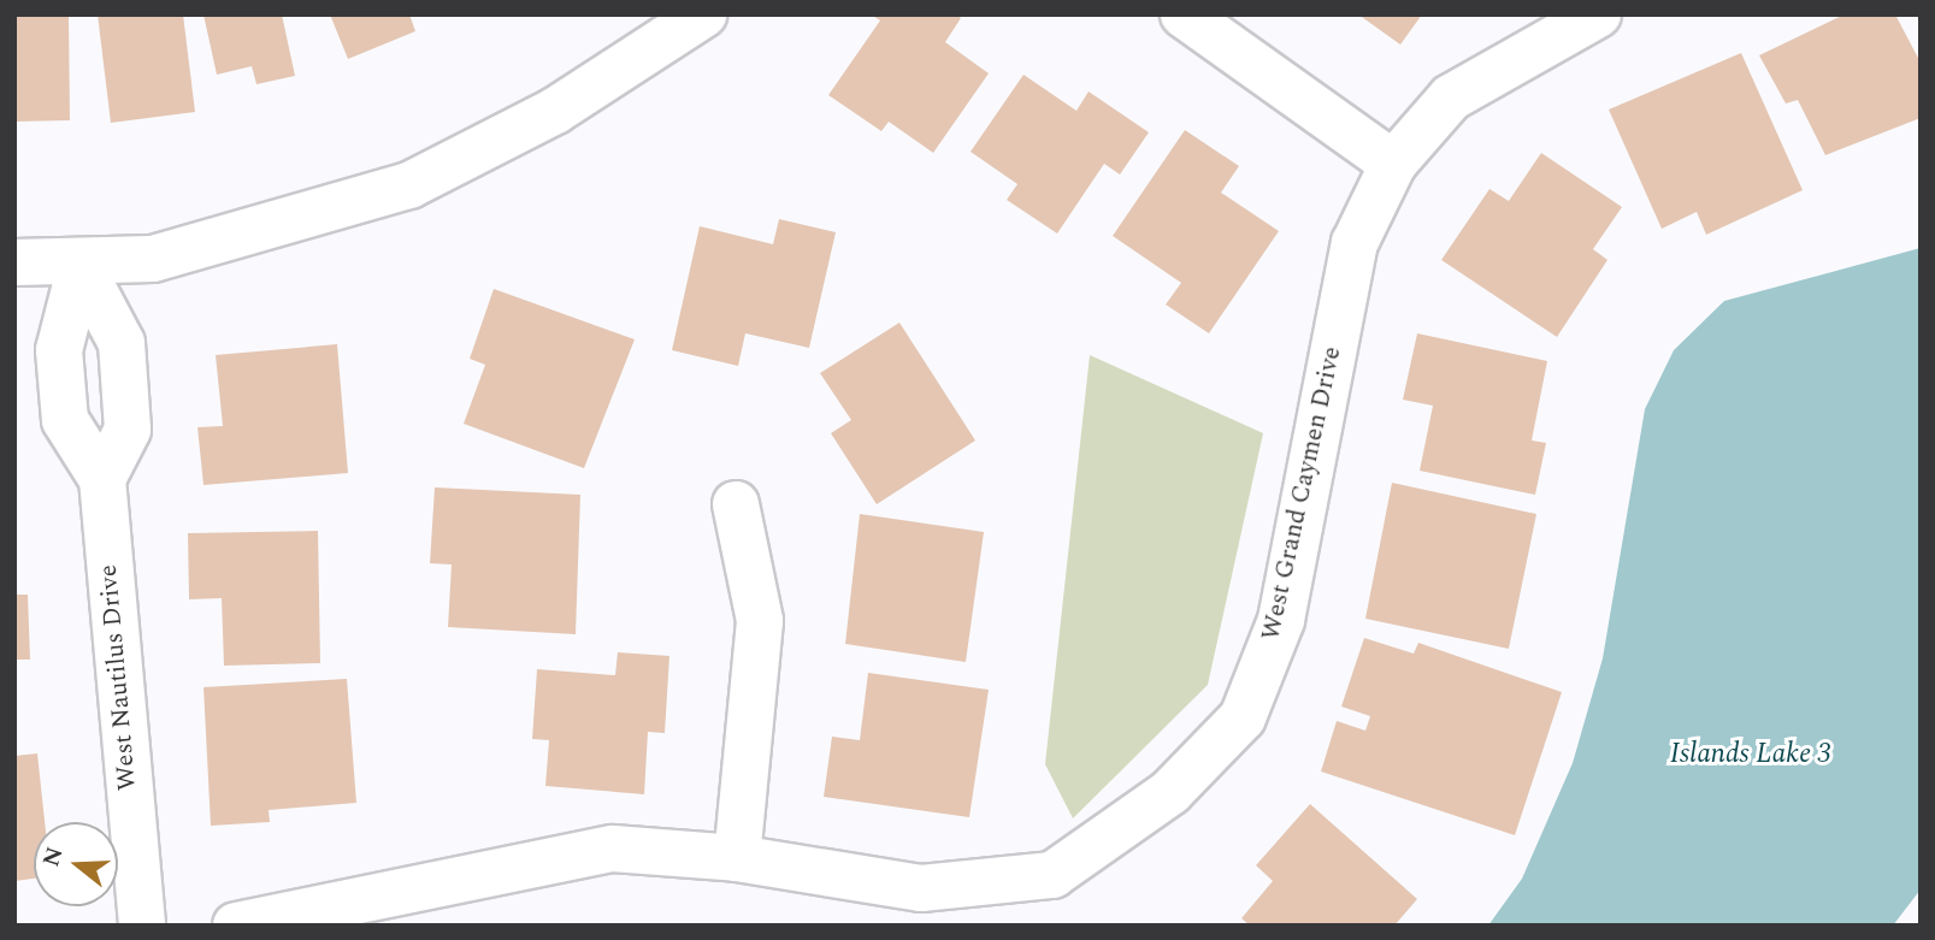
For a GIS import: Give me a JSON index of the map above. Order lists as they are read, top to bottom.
{
  "streets": {
    "street": ["West Grand Caymen Drive", "West Nautilus Drive"]
  },
  "water": ["Islands Lake 3"],
  "north": "left"
}
